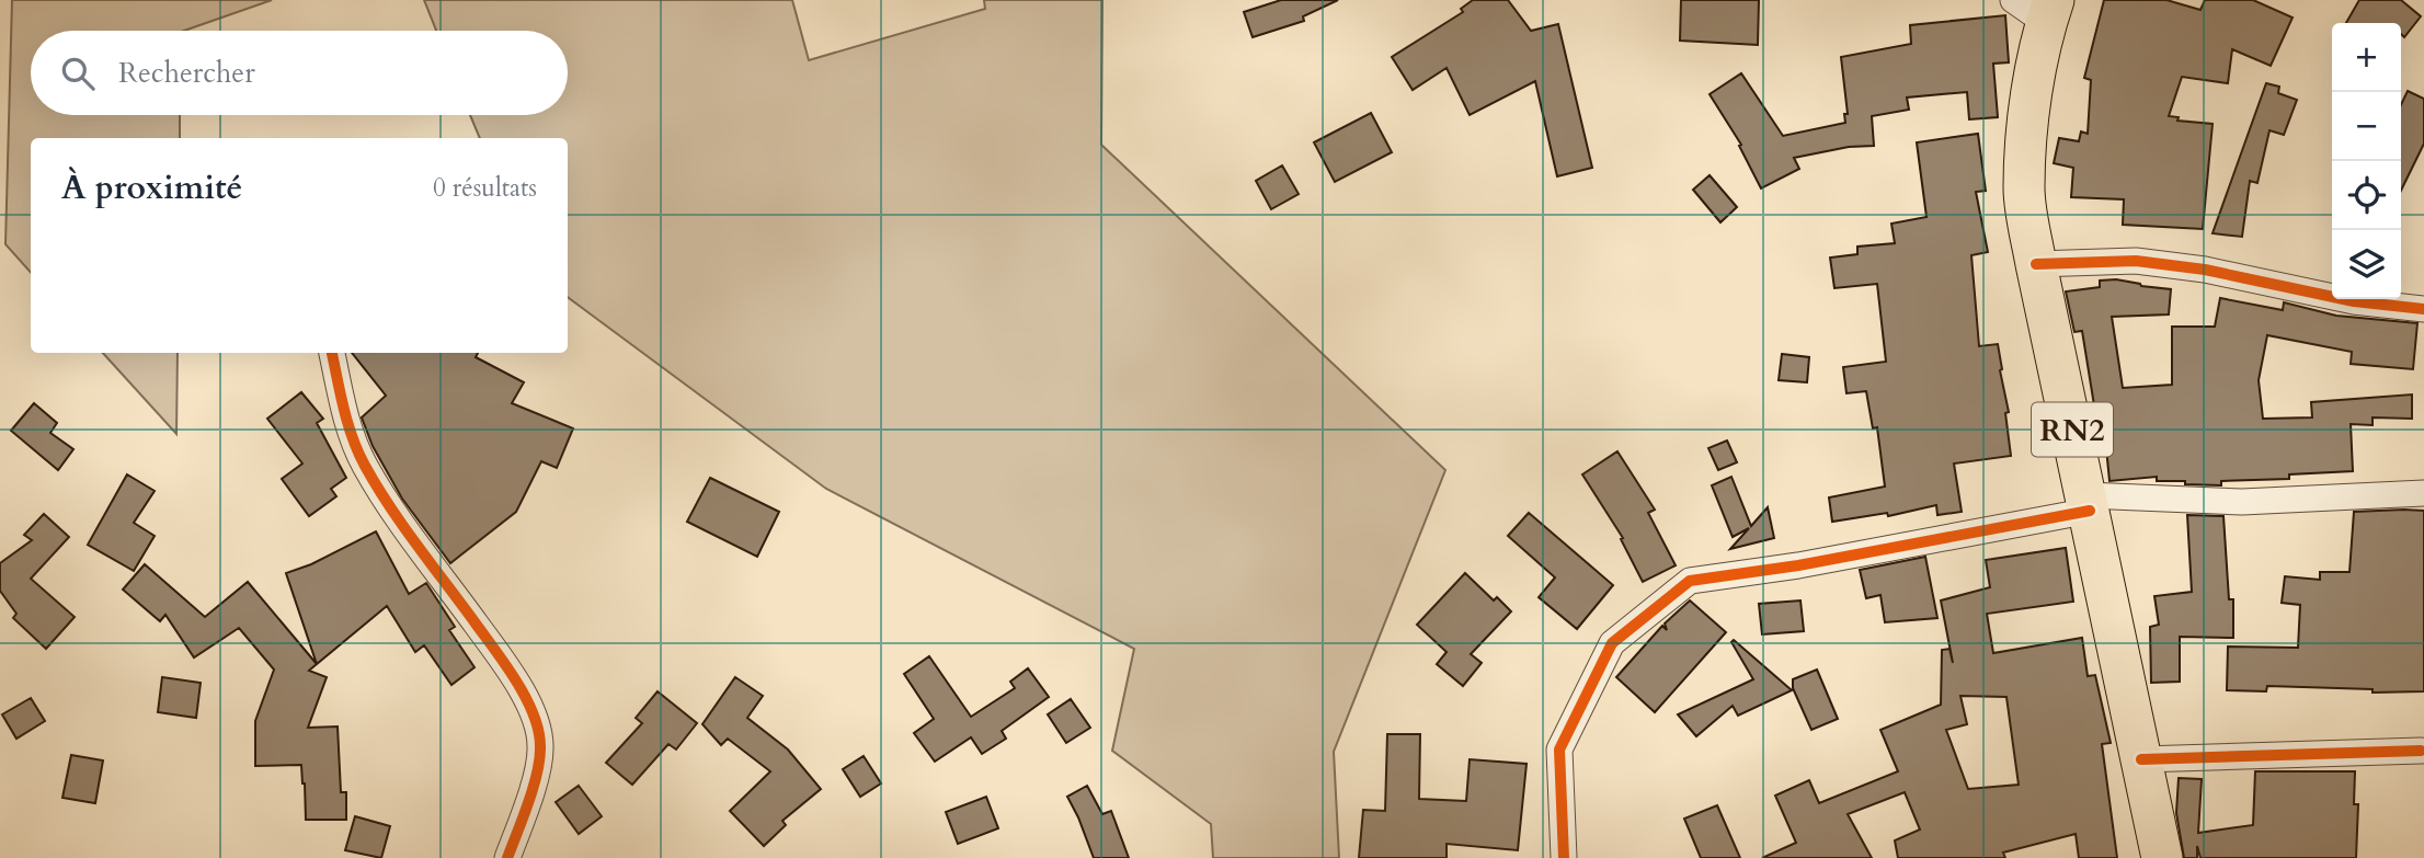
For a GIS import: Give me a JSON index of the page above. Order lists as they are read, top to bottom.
{
  "streets": {
    "highway": ["RN2"]
  },
  "page": {
    "map_buttons": ["+", "−"],
    "search": "Rechercher",
    "heading": ["À proximité", "0 résultats"]
  }
}
